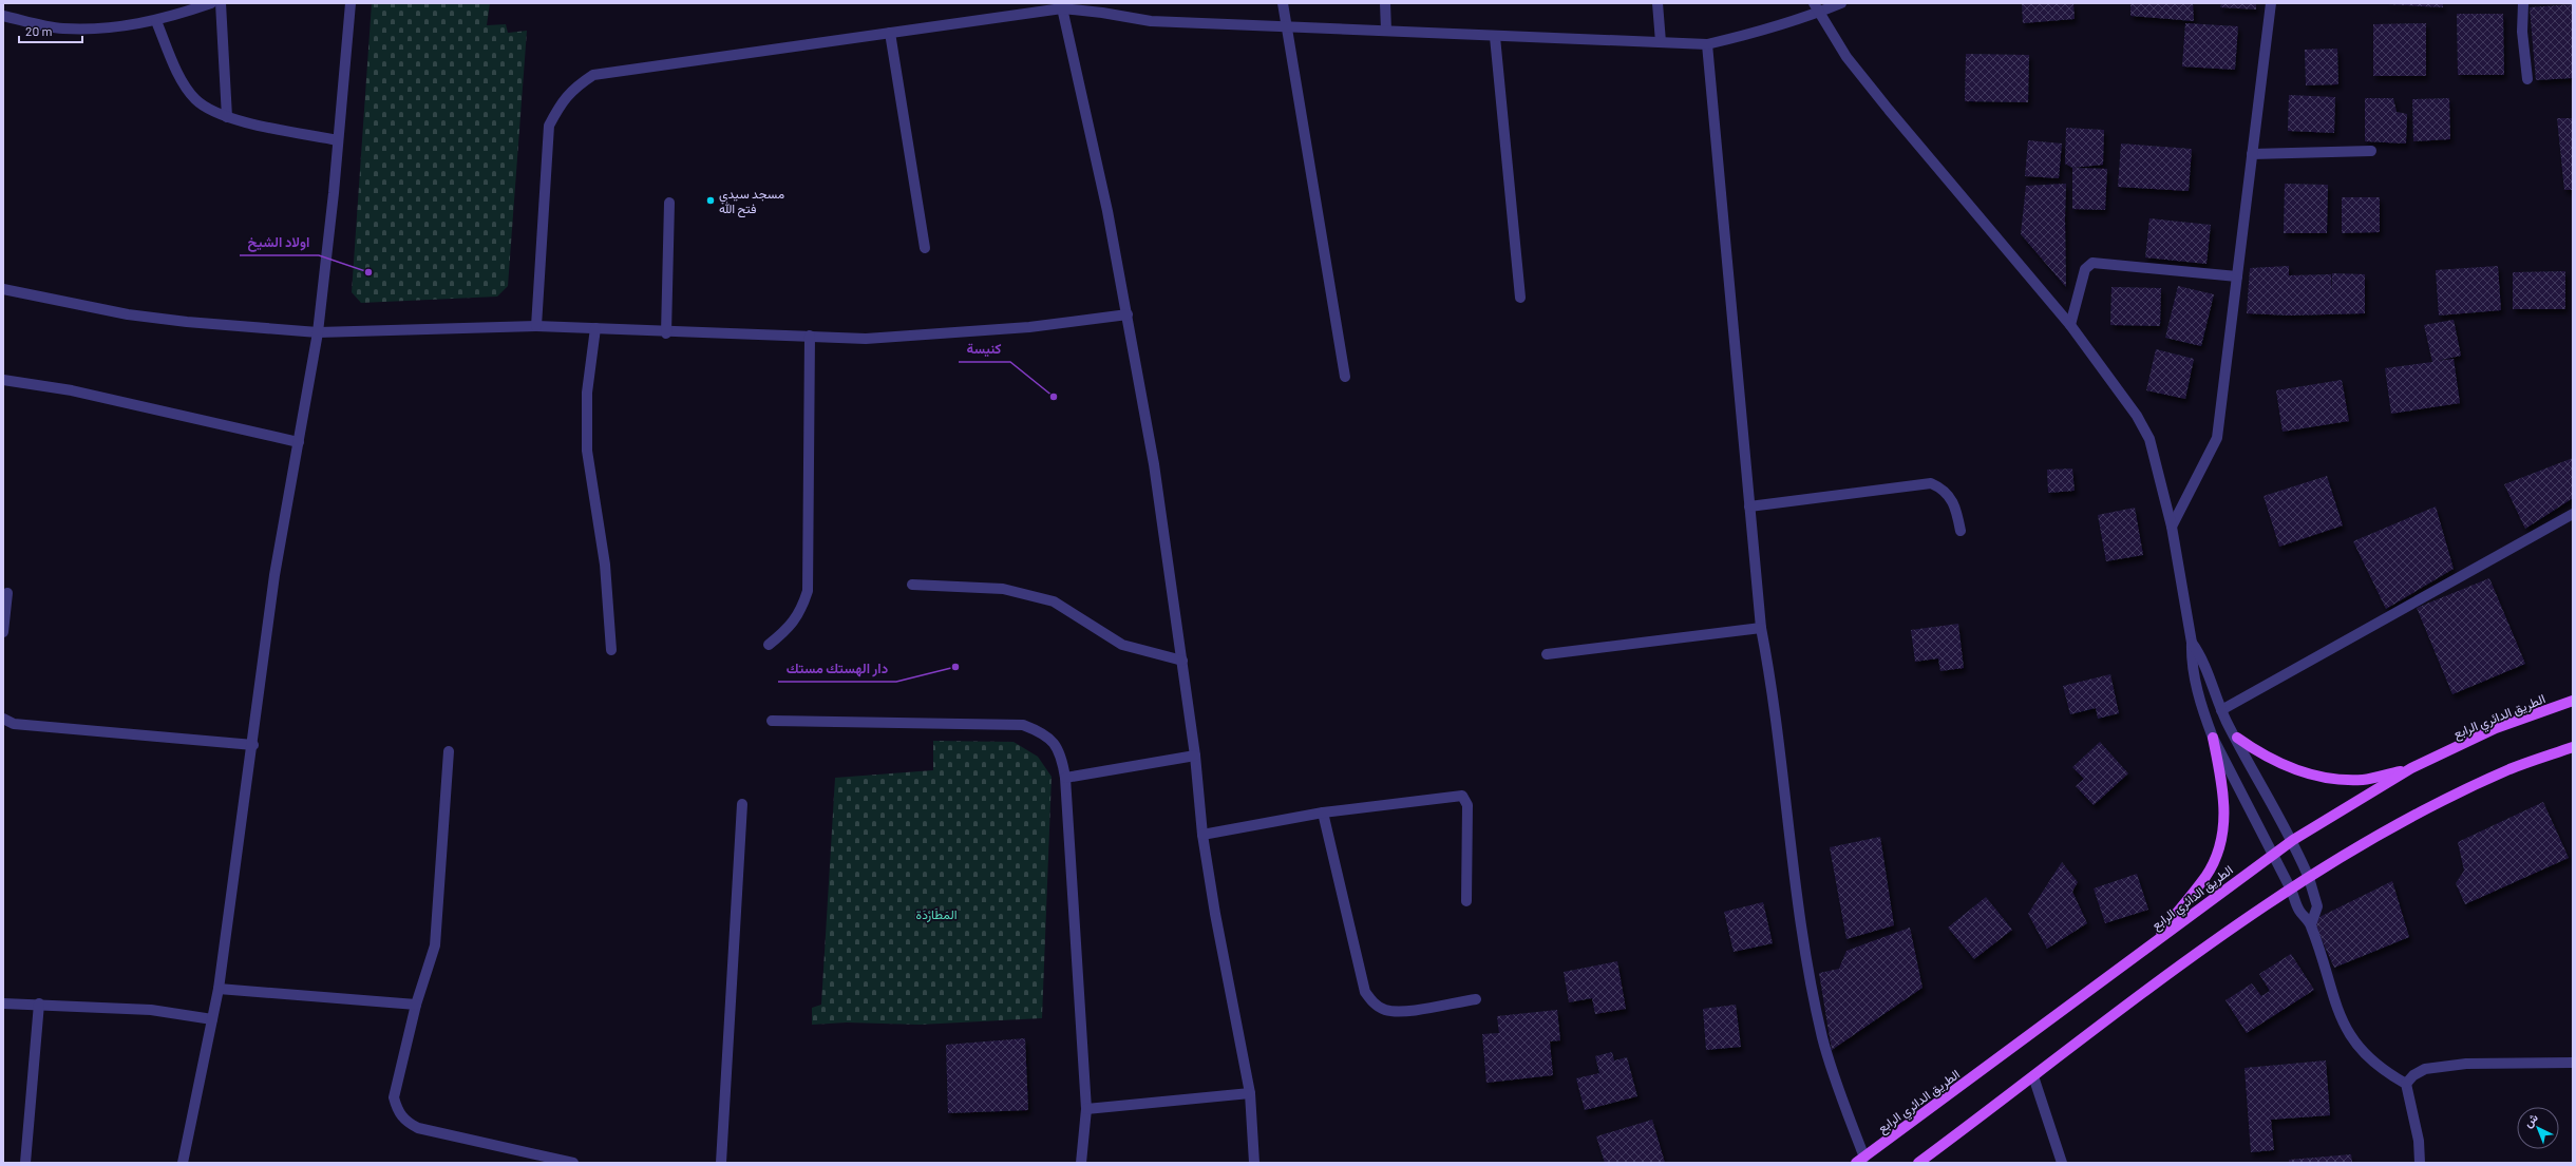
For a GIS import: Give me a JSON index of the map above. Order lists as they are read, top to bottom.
{
  "streets": {
    "main road": ["الطريق الدائري الرابع"]
  },
  "parks": ["المَطَارْدَة"],
  "places": [
    "مسجد سيدي فتح الله",
    "اولاد الشيخ",
    "كنيسة",
    "دار الهستك مستك"
  ],
  "scale_bar": "20 m",
  "north": "top left"
}
